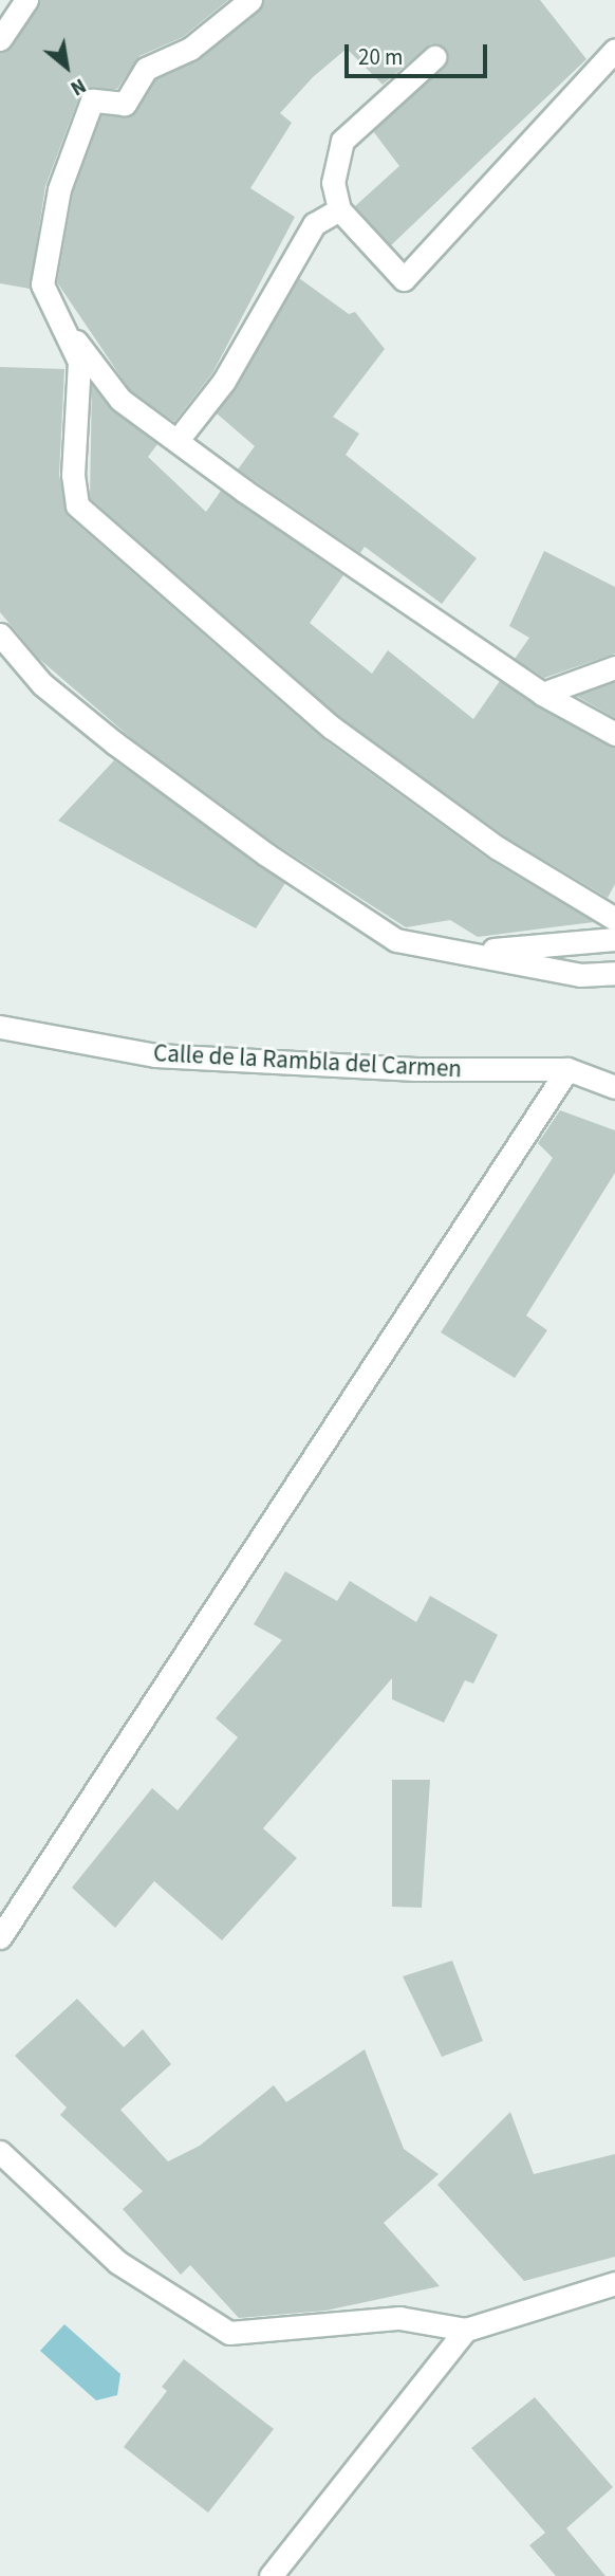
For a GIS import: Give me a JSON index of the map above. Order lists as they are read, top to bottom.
{
  "streets": {
    "street": ["Calle de la Rambla del Carmen"]
  },
  "scale_bar": "20 m",
  "north": "bottom right"
}
